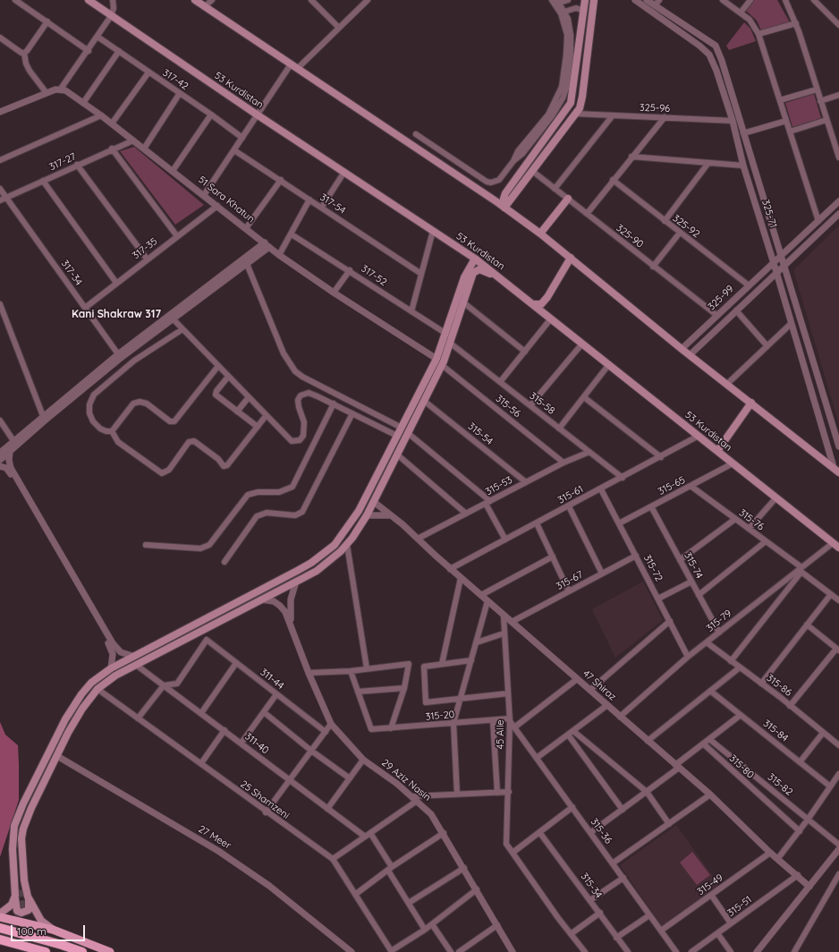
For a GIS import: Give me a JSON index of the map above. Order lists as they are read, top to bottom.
{
  "streets": {
    "main road": ["53 Kurdistan"],
    "street": [
      "317-42",
      "325-96",
      "317-27",
      "51 Sara Khatun",
      "317-54",
      "325-71",
      "325-92",
      "325-90",
      "317-35",
      "317-34",
      "317-52",
      "325-99",
      "315-58",
      "315-56",
      "315-54",
      "315-53",
      "315-65",
      "315-61",
      "315-76",
      "315-74",
      "315-72",
      "315-67",
      "315-79",
      "311-44",
      "47 Shiraz",
      "315-86",
      "315-20",
      "315-84",
      "45 Alle",
      "311-40",
      "315-80",
      "29 Aziz Nasin",
      "315-82",
      "25 Shamzeni",
      "315-36",
      "27 Meer",
      "315-49",
      "315-34",
      "315-51"
    ]
  },
  "crossings": [
    ["53 Kurdistan", "315-65"],
    ["53 Kurdistan", "315-61"],
    ["53 Kurdistan", "315-79"],
    ["325-96", "325-71"],
    ["317-27", "51 Sara Khatun"],
    ["317-27", "317-34"],
    ["51 Sara Khatun", "317-35"],
    ["325-71", "325-99"],
    ["325-92", "325-99"],
    ["325-90", "325-99"],
    ["317-35", "317-34"],
    ["315-58", "315-53"],
    ["315-58", "315-61"],
    ["315-56", "315-53"],
    ["315-54", "315-53"],
    ["315-53", "47 Shiraz"],
    ["315-65", "315-76"],
    ["315-65", "315-74"],
    ["315-65", "315-72"],
    ["315-61", "315-72"],
    ["315-61", "47 Shiraz"],
    ["315-76", "315-79"],
    ["315-74", "315-79"],
    ["315-72", "315-67"],
    ["315-72", "315-79"],
    ["315-67", "47 Shiraz"],
    ["315-79", "47 Shiraz"],
    ["315-79", "315-86"],
    ["311-44", "311-40"],
    ["47 Shiraz", "45 Alle"],
    ["47 Shiraz", "315-49"],
    ["47 Shiraz", "315-51"],
    ["315-20", "45 Alle"],
    ["315-20", "315-36"],
    ["45 Alle", "315-36"],
    ["315-36", "315-49"]
  ],
  "districts": ["Kani Shakraw 317"],
  "scale_bar": "100 m"
}
